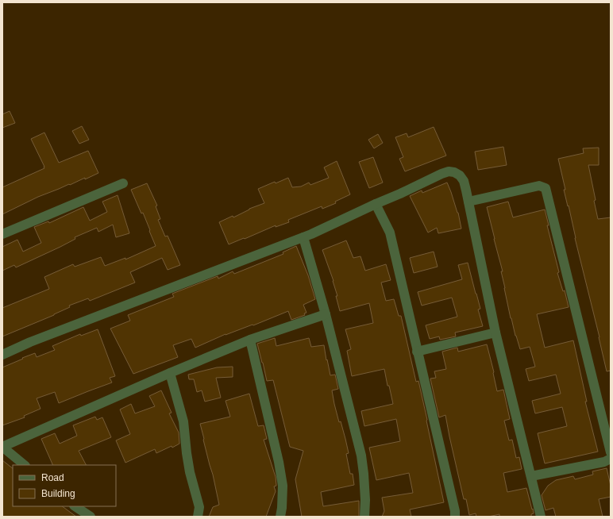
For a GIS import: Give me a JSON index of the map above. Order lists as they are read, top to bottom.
{
  "legend": ["Road", "Building"]
}
